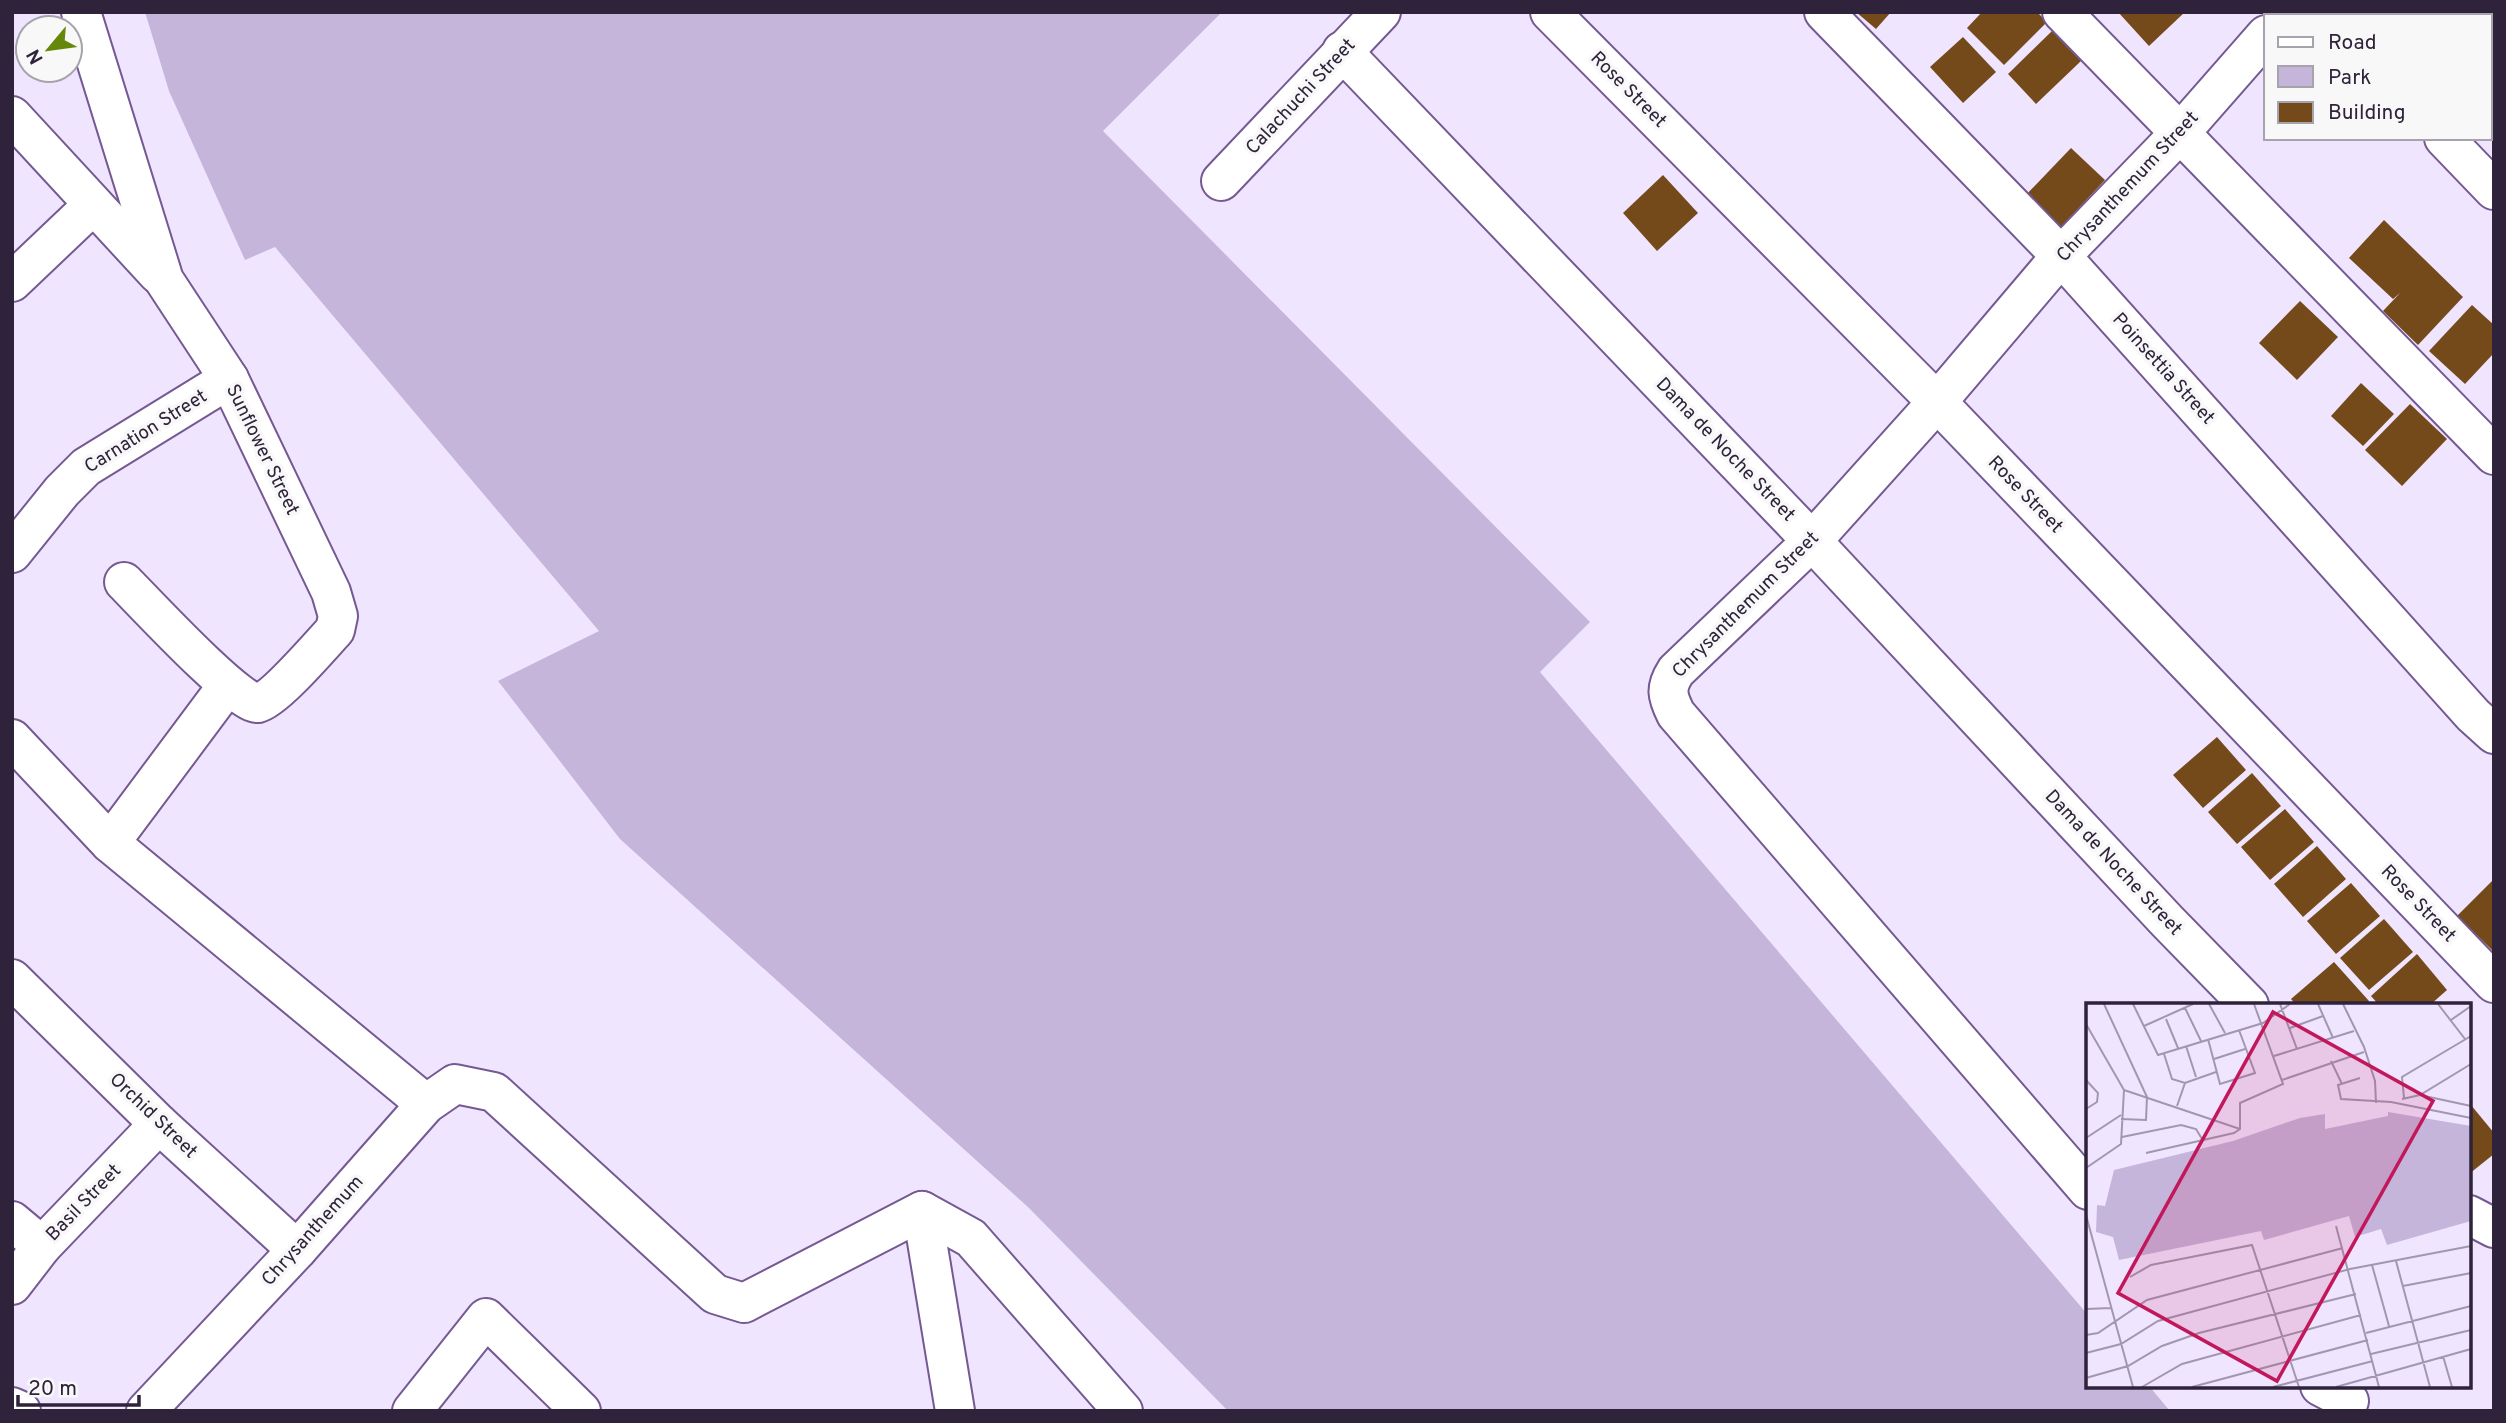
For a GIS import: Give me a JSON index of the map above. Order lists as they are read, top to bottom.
{
  "streets": {
    "street": [
      "Rose Street",
      "Calachuchi Street",
      "Chrysanthemum Street",
      "Poinsettia Street",
      "Carnation Street",
      "Sunflower Street",
      "Dama de Noche Street",
      "Orchid Street",
      "Basil Street",
      "Chrysanthemum"
    ]
  },
  "crossings": [
    ["Rose Street", "Chrysanthemum Street"],
    ["Calachuchi Street", "Dama de Noche Street"],
    ["Chrysanthemum Street", "Poinsettia Street"],
    ["Chrysanthemum Street", "Dama de Noche Street"],
    ["Carnation Street", "Sunflower Street"],
    ["Orchid Street", "Basil Street"],
    ["Orchid Street", "Chrysanthemum"]
  ],
  "legend": ["Road", "Park", "Building"],
  "scale_bar": "20 m",
  "north": "bottom left"
}
